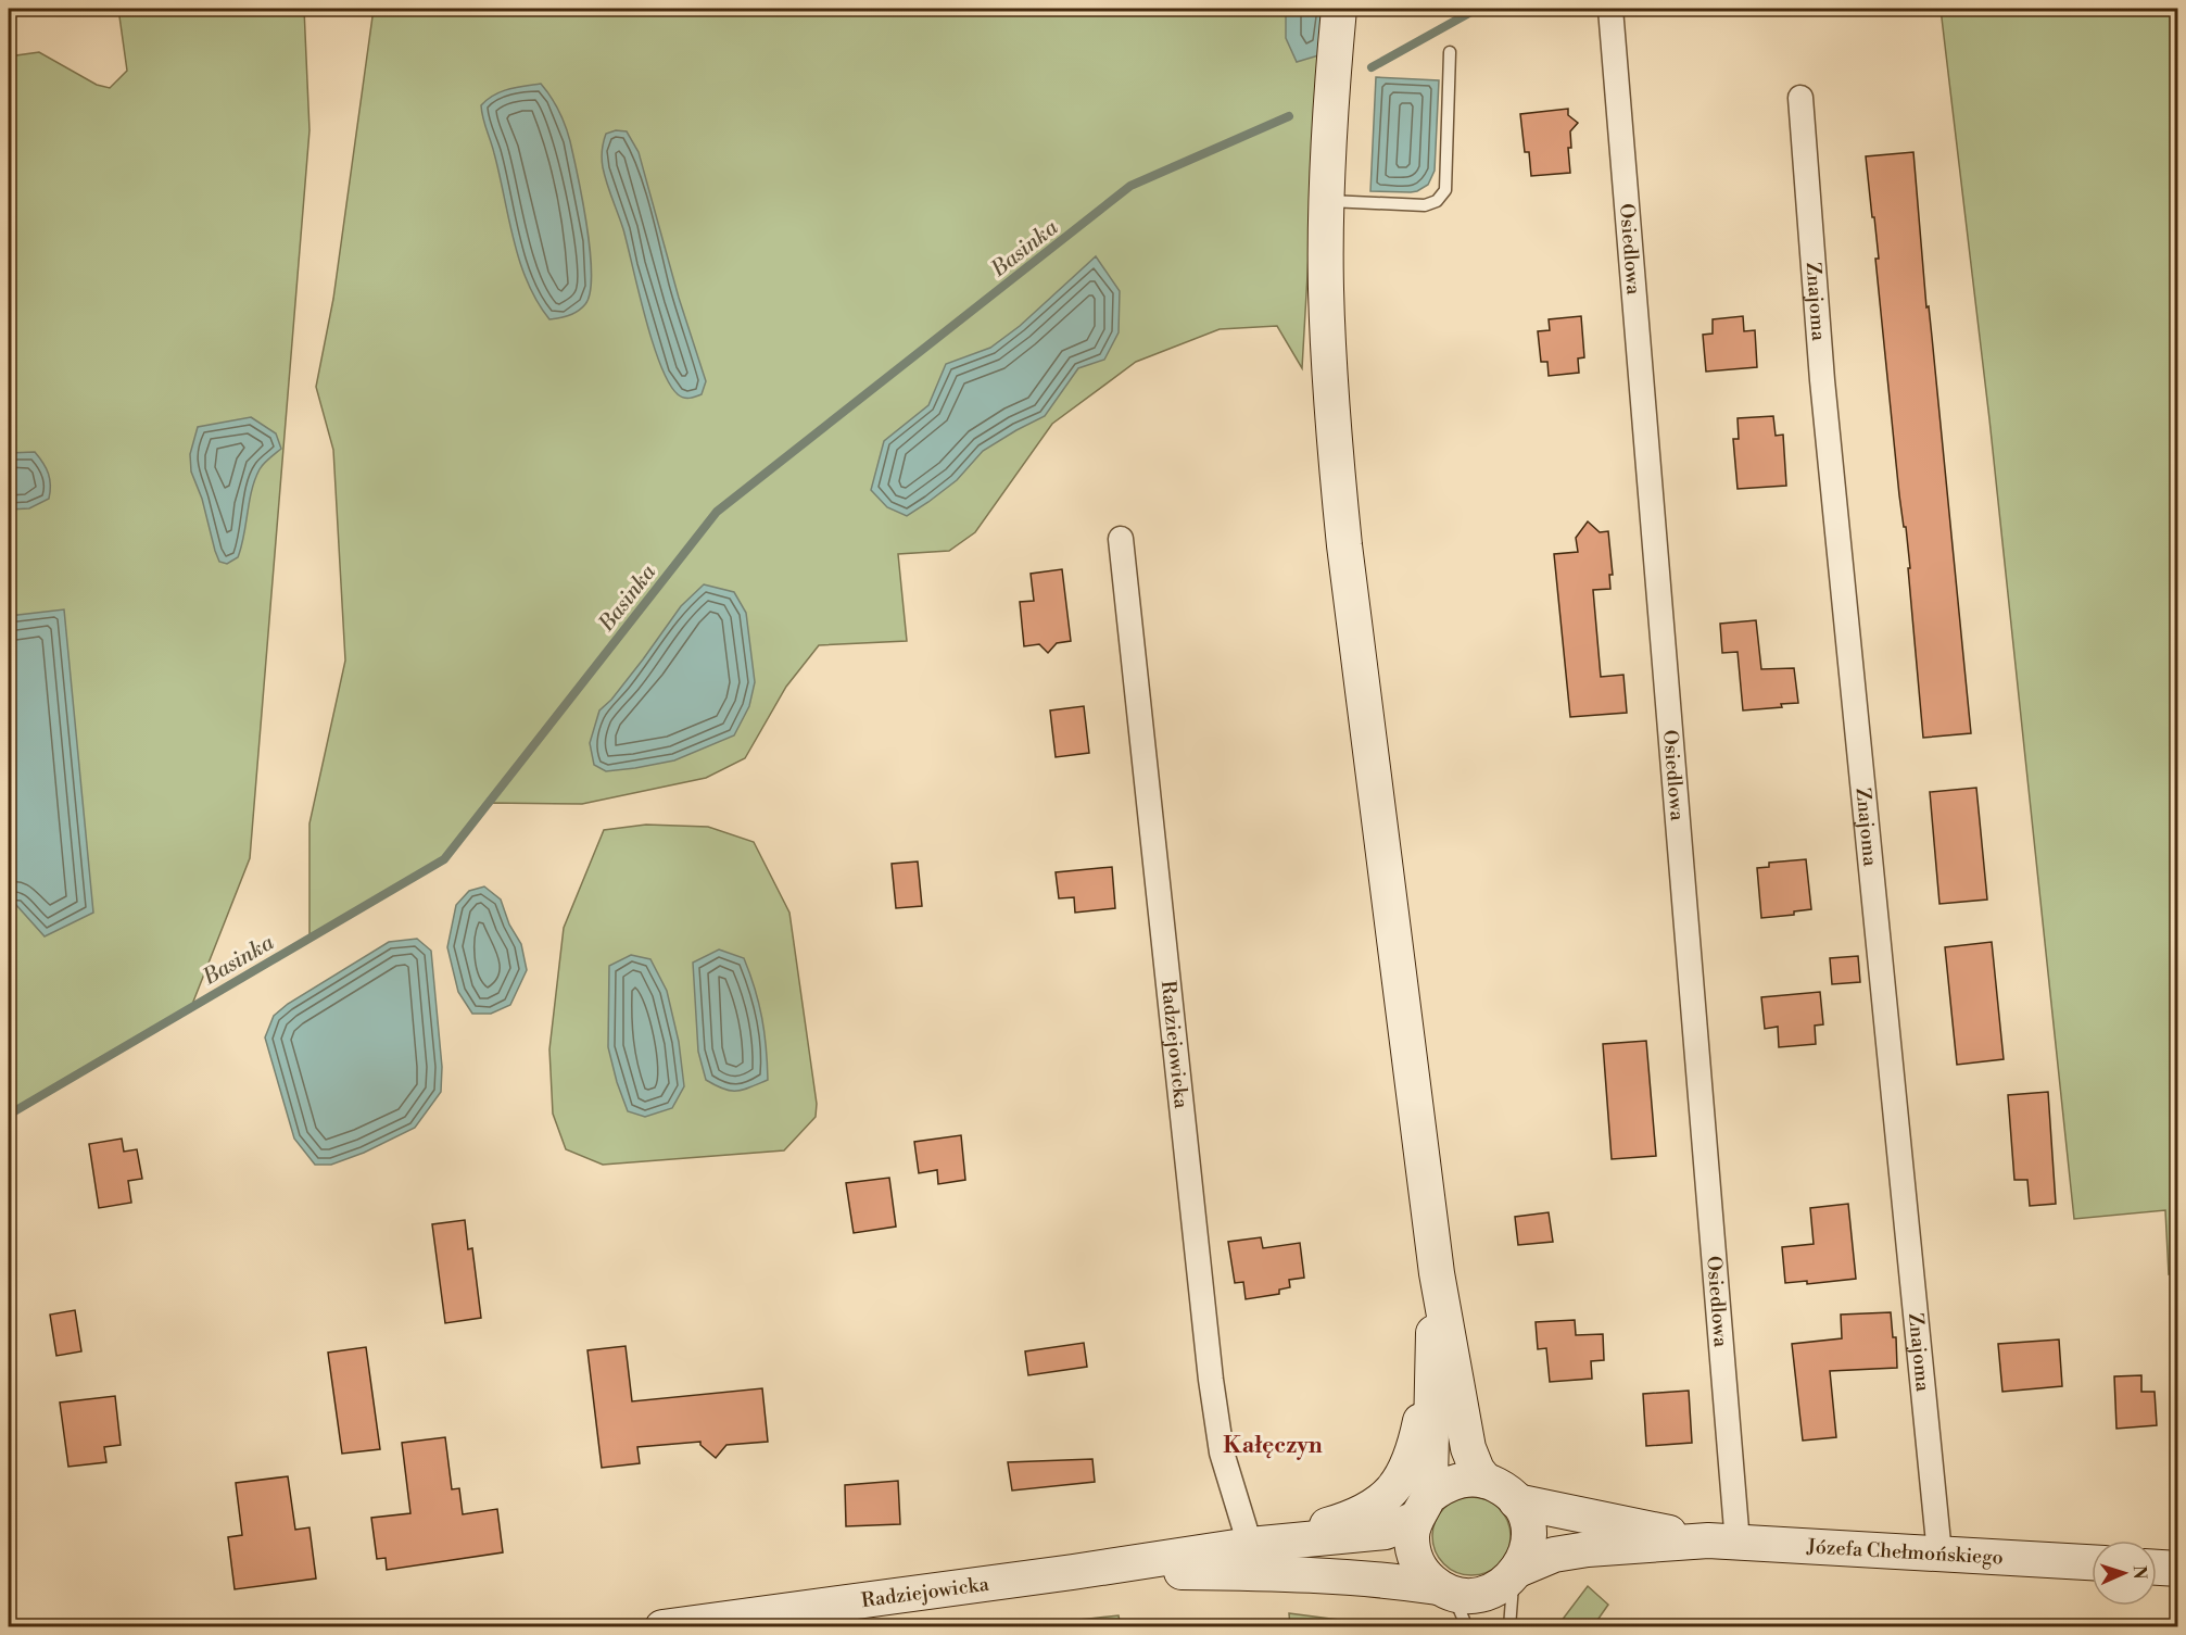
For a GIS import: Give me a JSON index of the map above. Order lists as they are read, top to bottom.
{
  "streets": {
    "main road": ["Radziejowicka", "Józefa Chełmońskiego"],
    "street": ["Osiedlowa", "Znajoma"]
  },
  "crossings": [
    ["Osiedlowa", "Józefa Chełmońskiego"],
    ["Znajoma", "Józefa Chełmońskiego"],
    ["Radziejowicka", "Józefa Chełmońskiego"]
  ],
  "districts": ["Kałęczyn"],
  "water": ["Basinka"],
  "north": "right"
}
